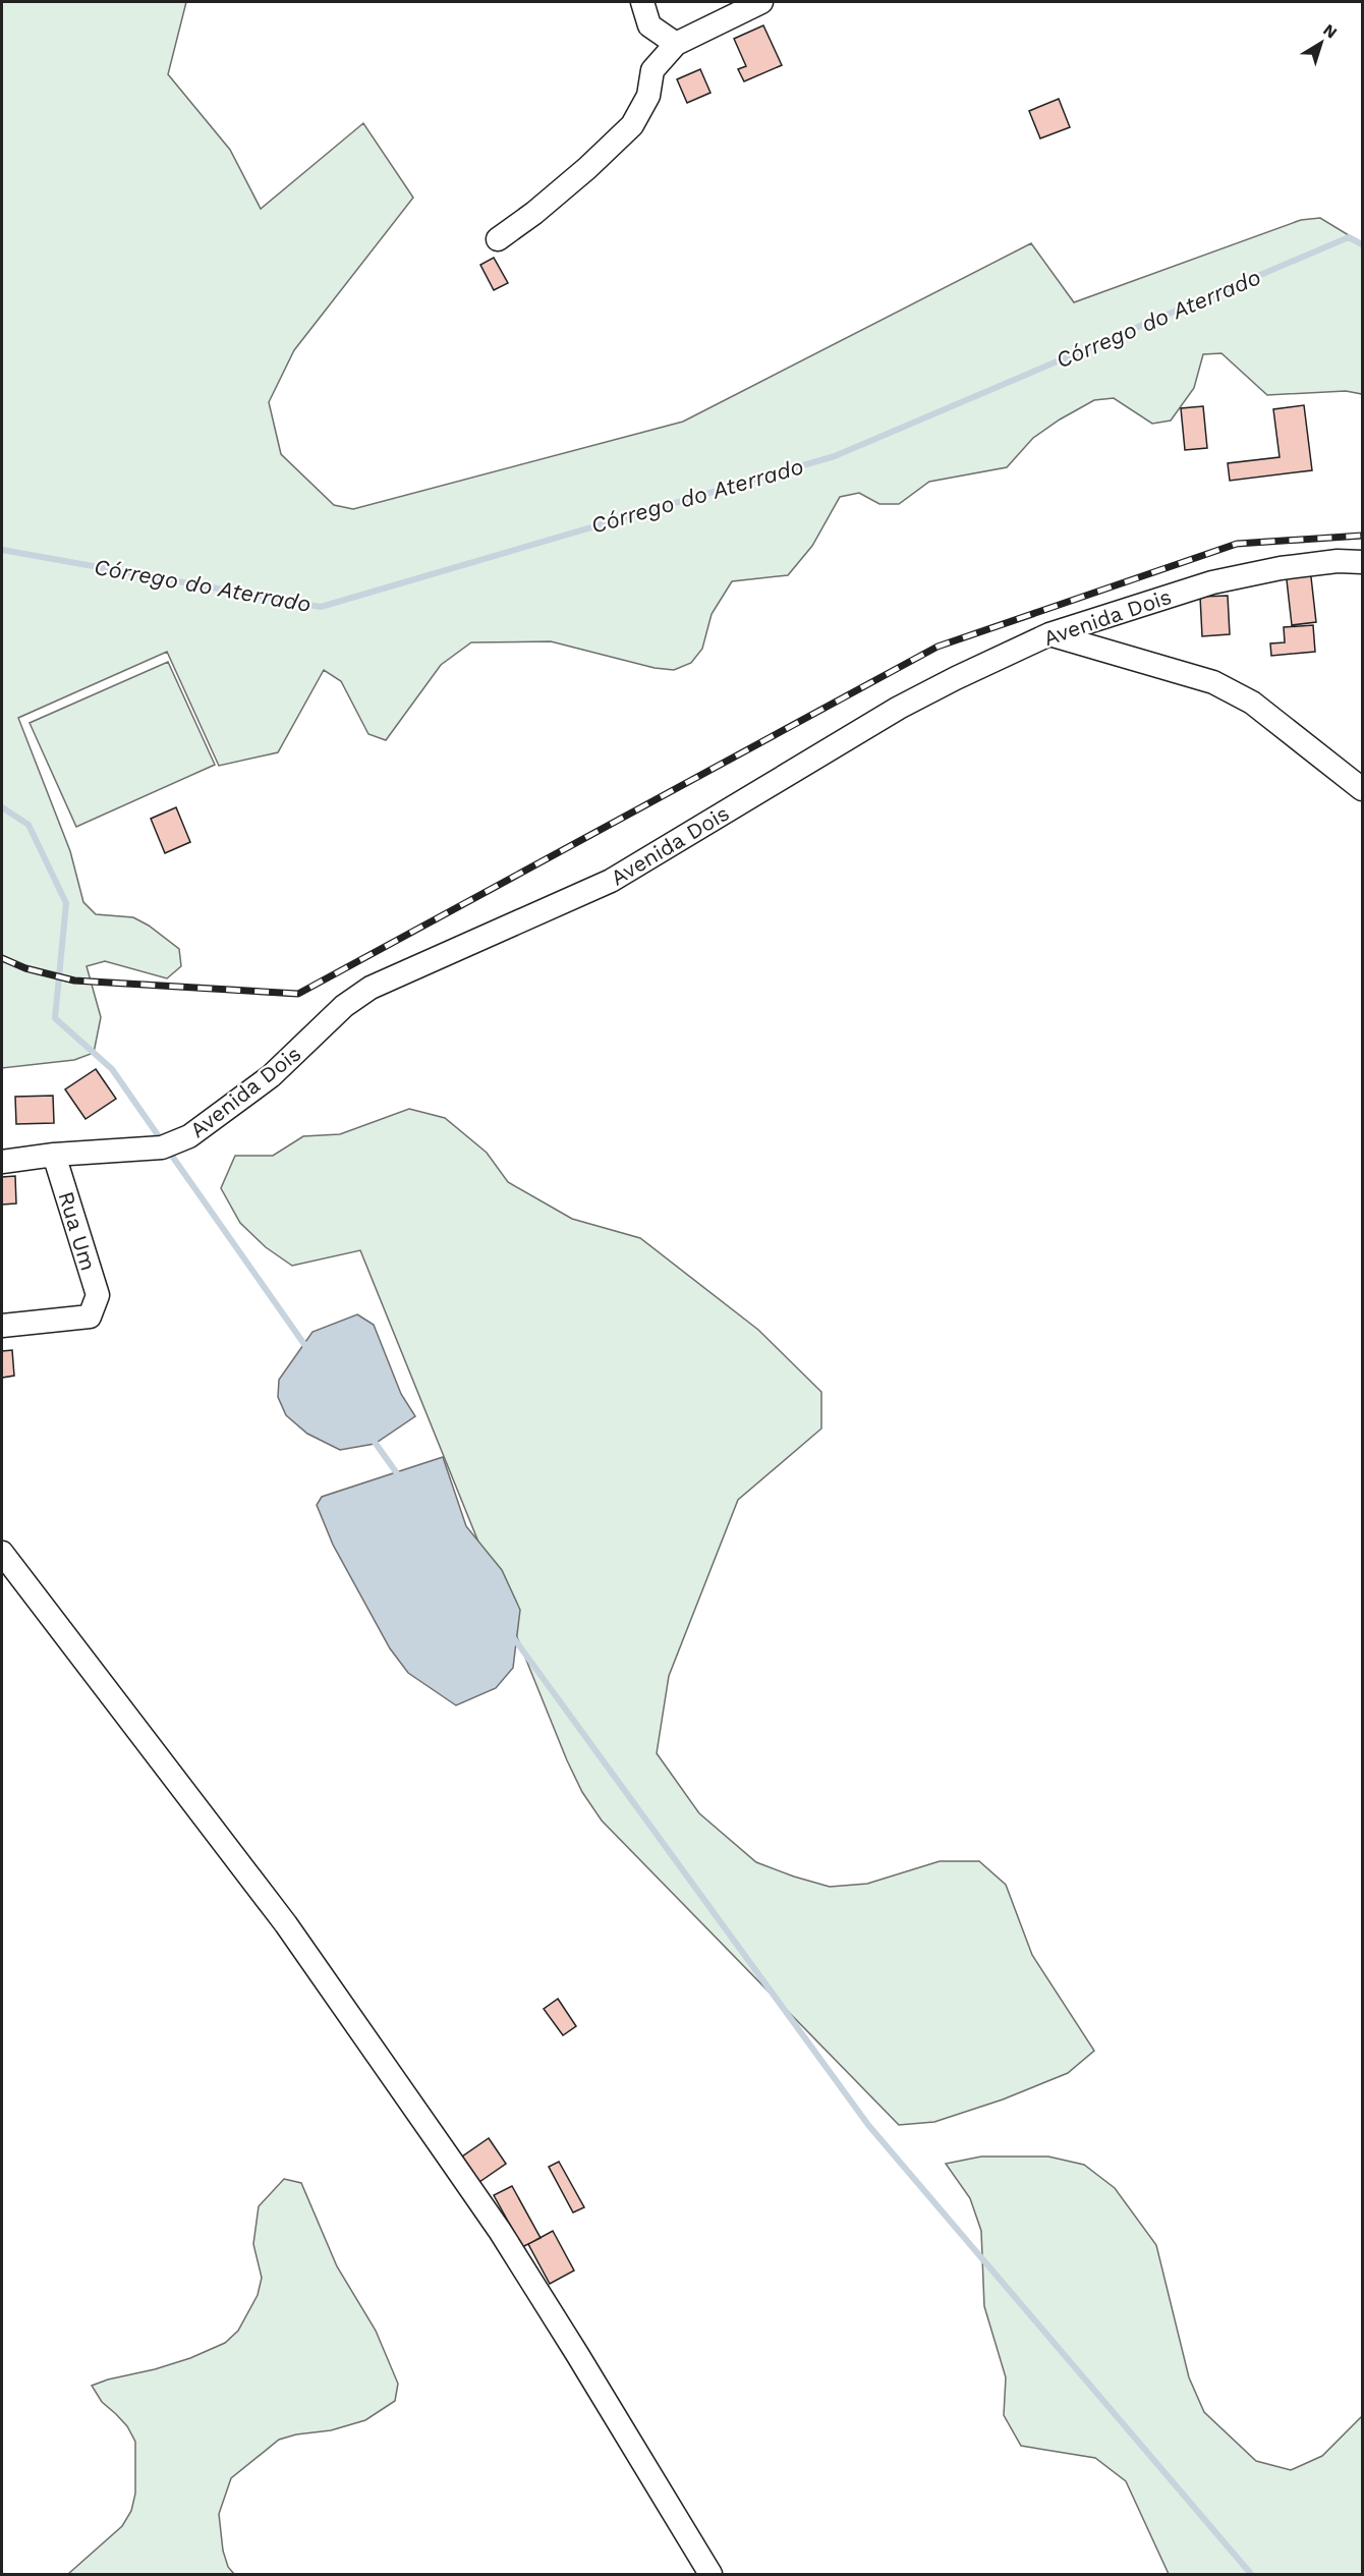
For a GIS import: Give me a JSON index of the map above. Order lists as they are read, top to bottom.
{
  "streets": {
    "street": ["Avenida Dois", "Rua Um"]
  },
  "crossings": [
    ["Avenida Dois", "Rua Um"]
  ],
  "water": ["Córrego do Aterrado"],
  "north": "top right"
}
